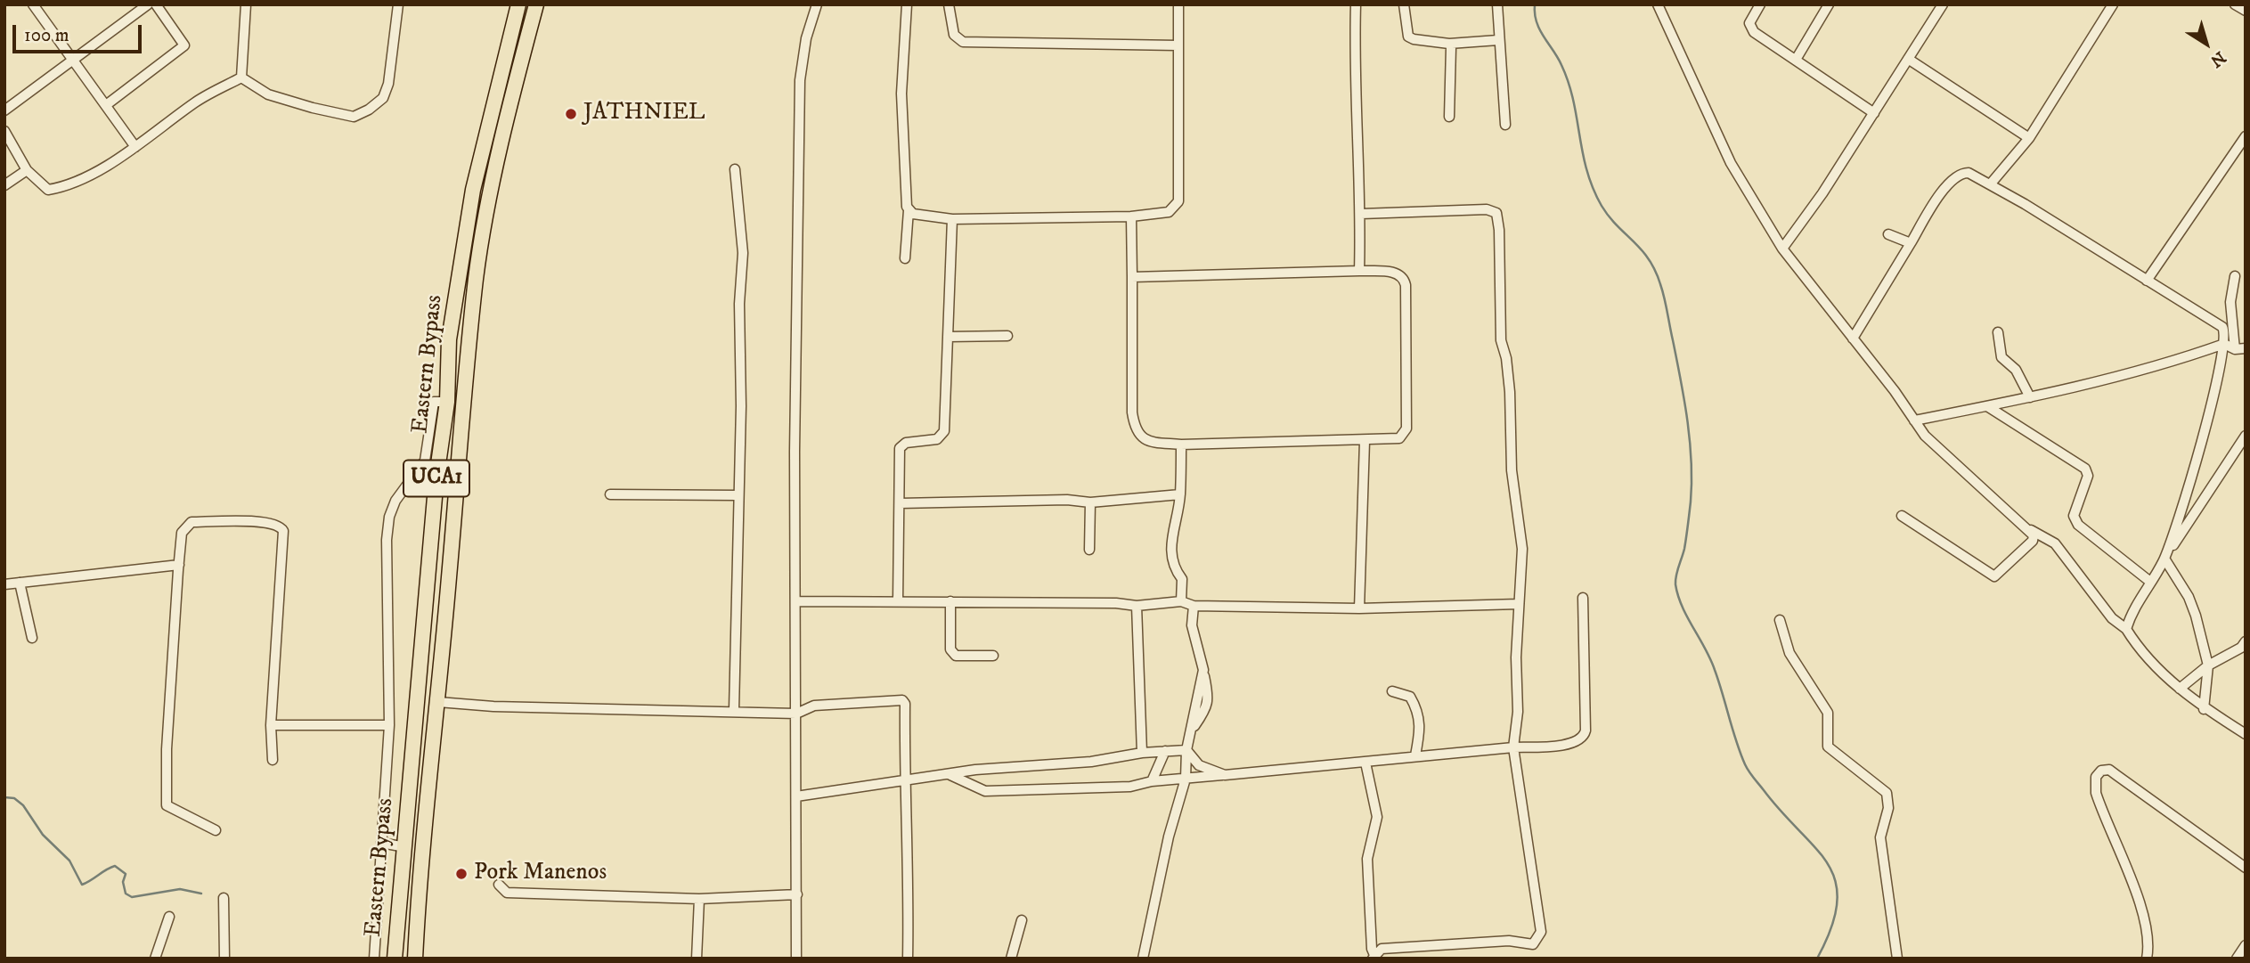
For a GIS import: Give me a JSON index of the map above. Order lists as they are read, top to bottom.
{
  "streets": {
    "main road": ["Eastern Bypass", "UCA1"]
  },
  "places": ["JATHNIEL", "Pork Manenos"],
  "scale_bar": "100 m",
  "north": "bottom right"
}
